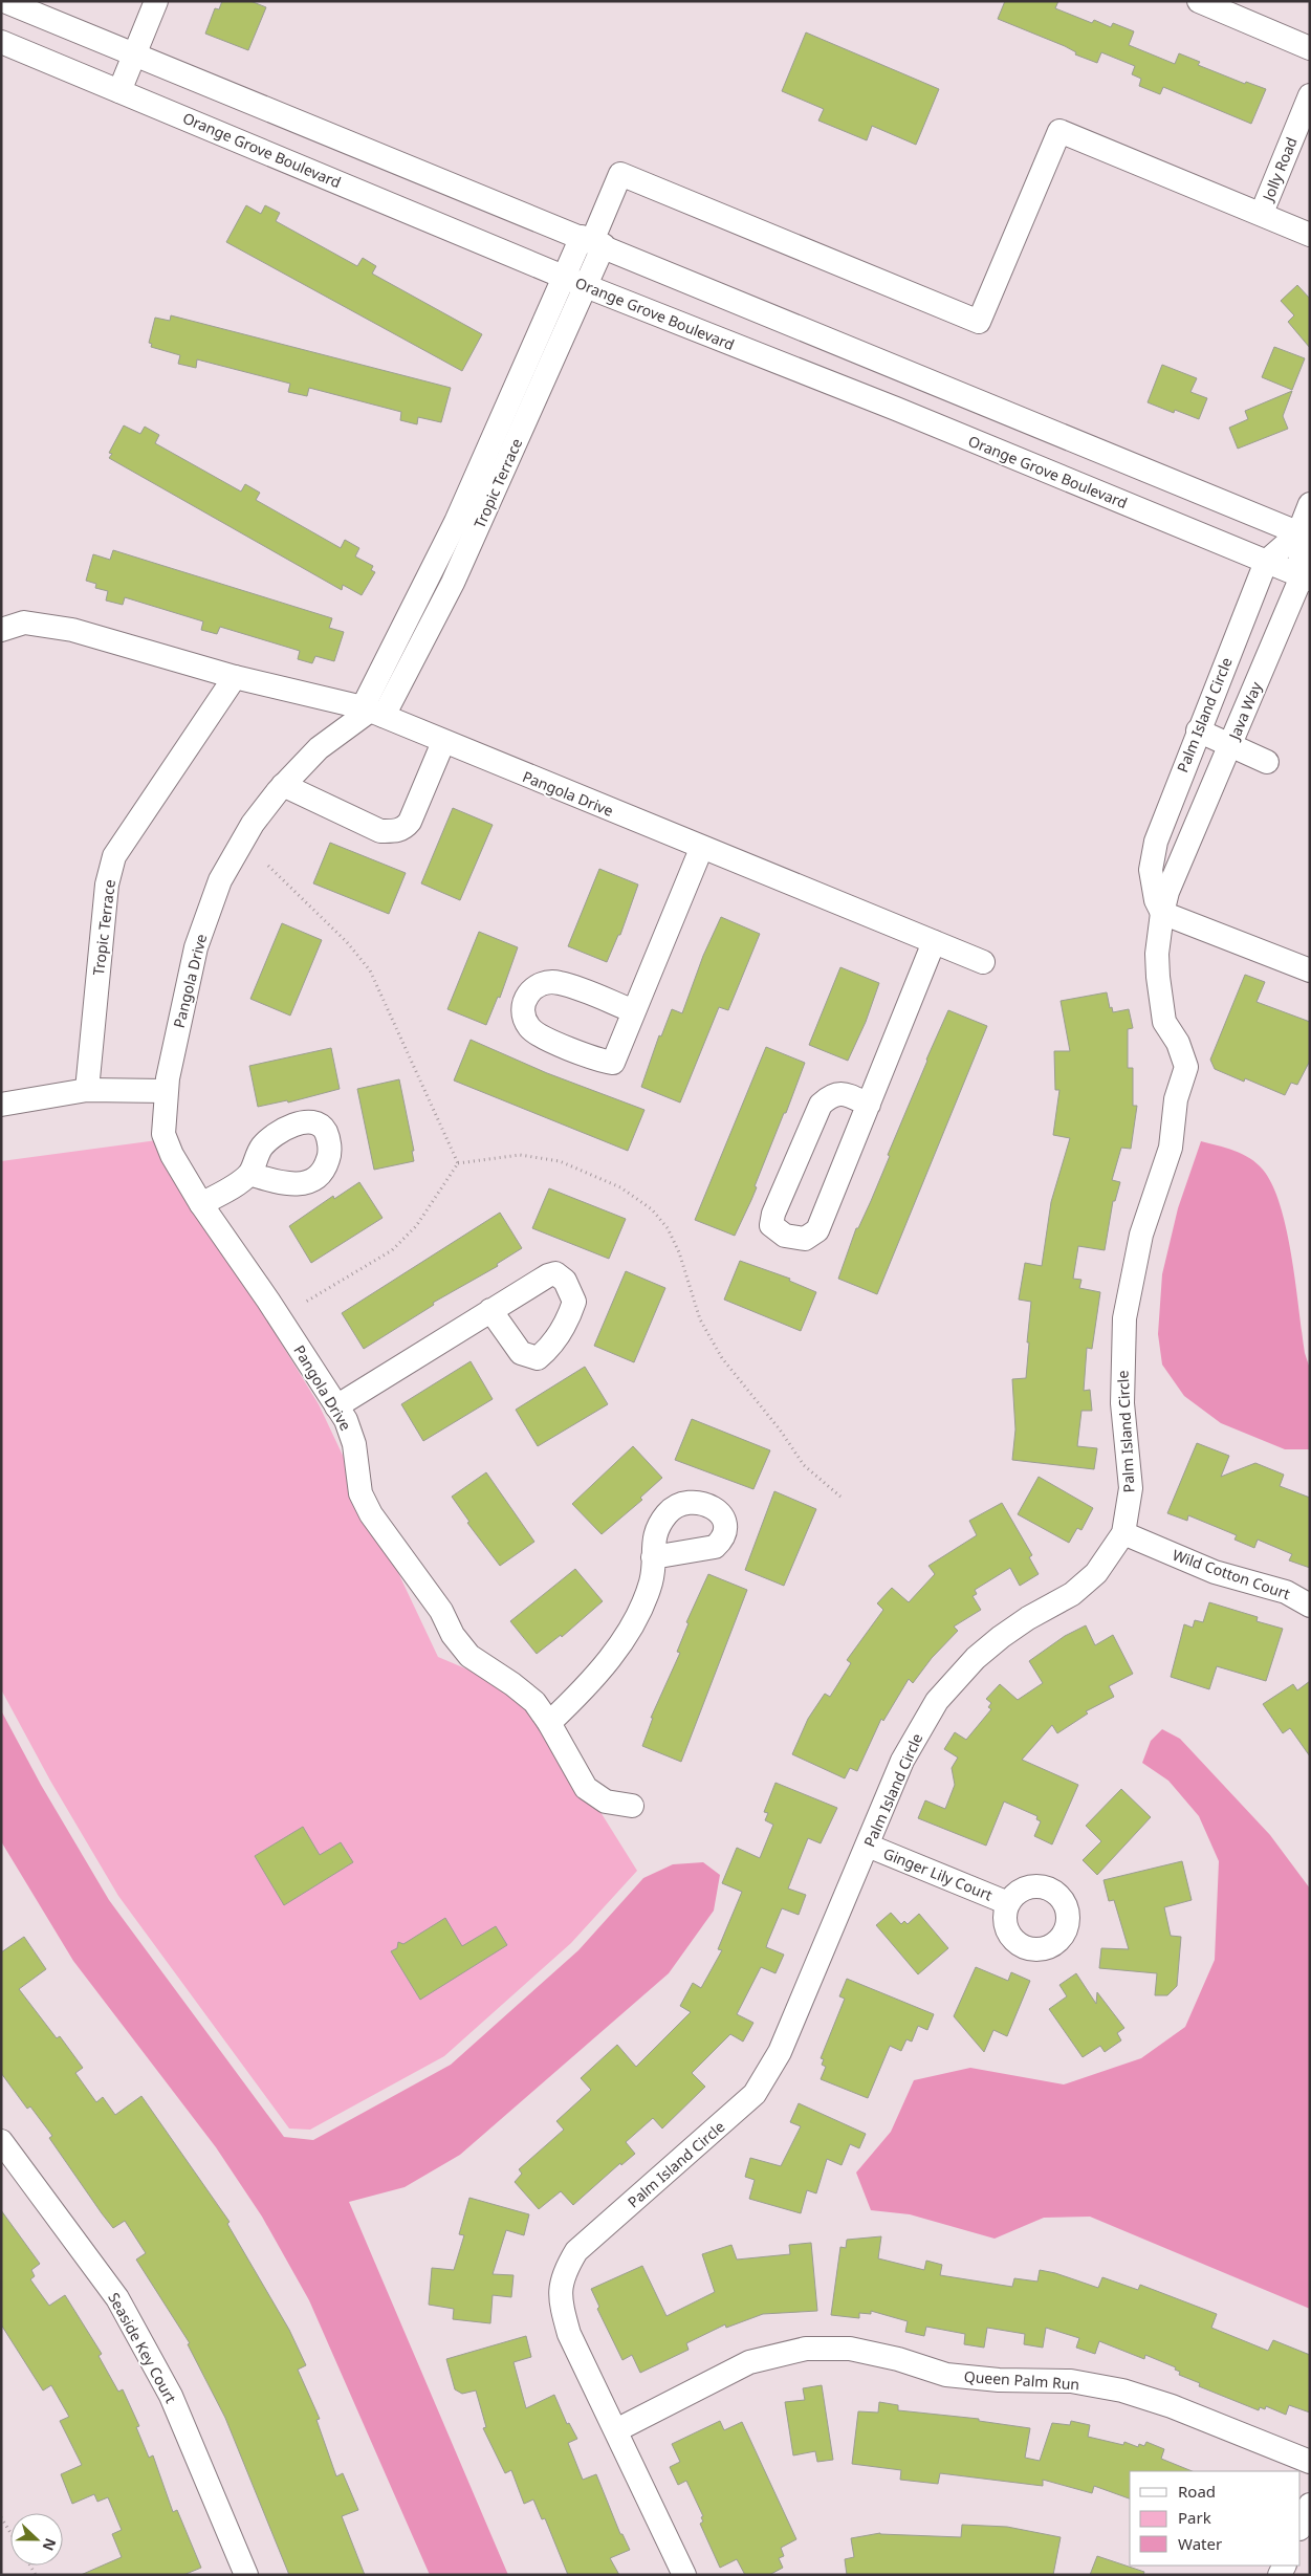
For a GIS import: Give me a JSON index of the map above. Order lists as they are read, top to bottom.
{
  "streets": {
    "street": [
      "Orange Grove Boulevard",
      "Jolly Road",
      "Tropic Terrace",
      "Java Way",
      "Palm Island Circle",
      "Pangola Drive",
      "Wild Cotton Court",
      "Ginger Lily Court",
      "Seaside Key Court",
      "Queen Palm Run"
    ]
  },
  "crossings": [
    ["Orange Grove Boulevard", "Tropic Terrace"],
    ["Orange Grove Boulevard", "Java Way"],
    ["Orange Grove Boulevard", "Palm Island Circle"],
    ["Tropic Terrace", "Pangola Drive"],
    ["Java Way", "Palm Island Circle"],
    ["Palm Island Circle", "Wild Cotton Court"],
    ["Palm Island Circle", "Ginger Lily Court"],
    ["Palm Island Circle", "Queen Palm Run"]
  ],
  "legend": ["Road", "Park", "Water"],
  "north": "right"
}
